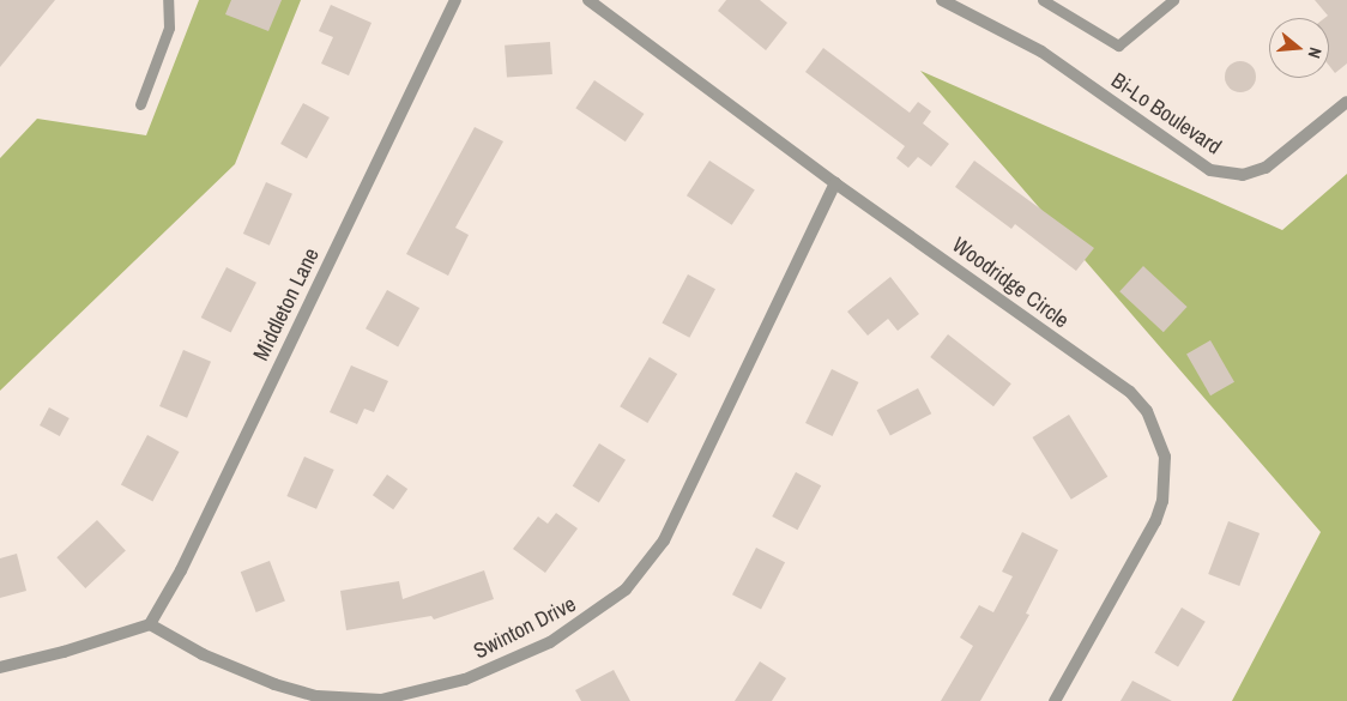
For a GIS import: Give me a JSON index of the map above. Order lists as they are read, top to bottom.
{
  "streets": {
    "street": [
      "Bi-Lo Boulevard",
      "Woodridge Circle",
      "Middleton Lane",
      "Swinton Drive"
    ]
  },
  "crossings": [
    ["Woodridge Circle", "Swinton Drive"],
    ["Middleton Lane", "Swinton Drive"]
  ],
  "north": "right"
}
